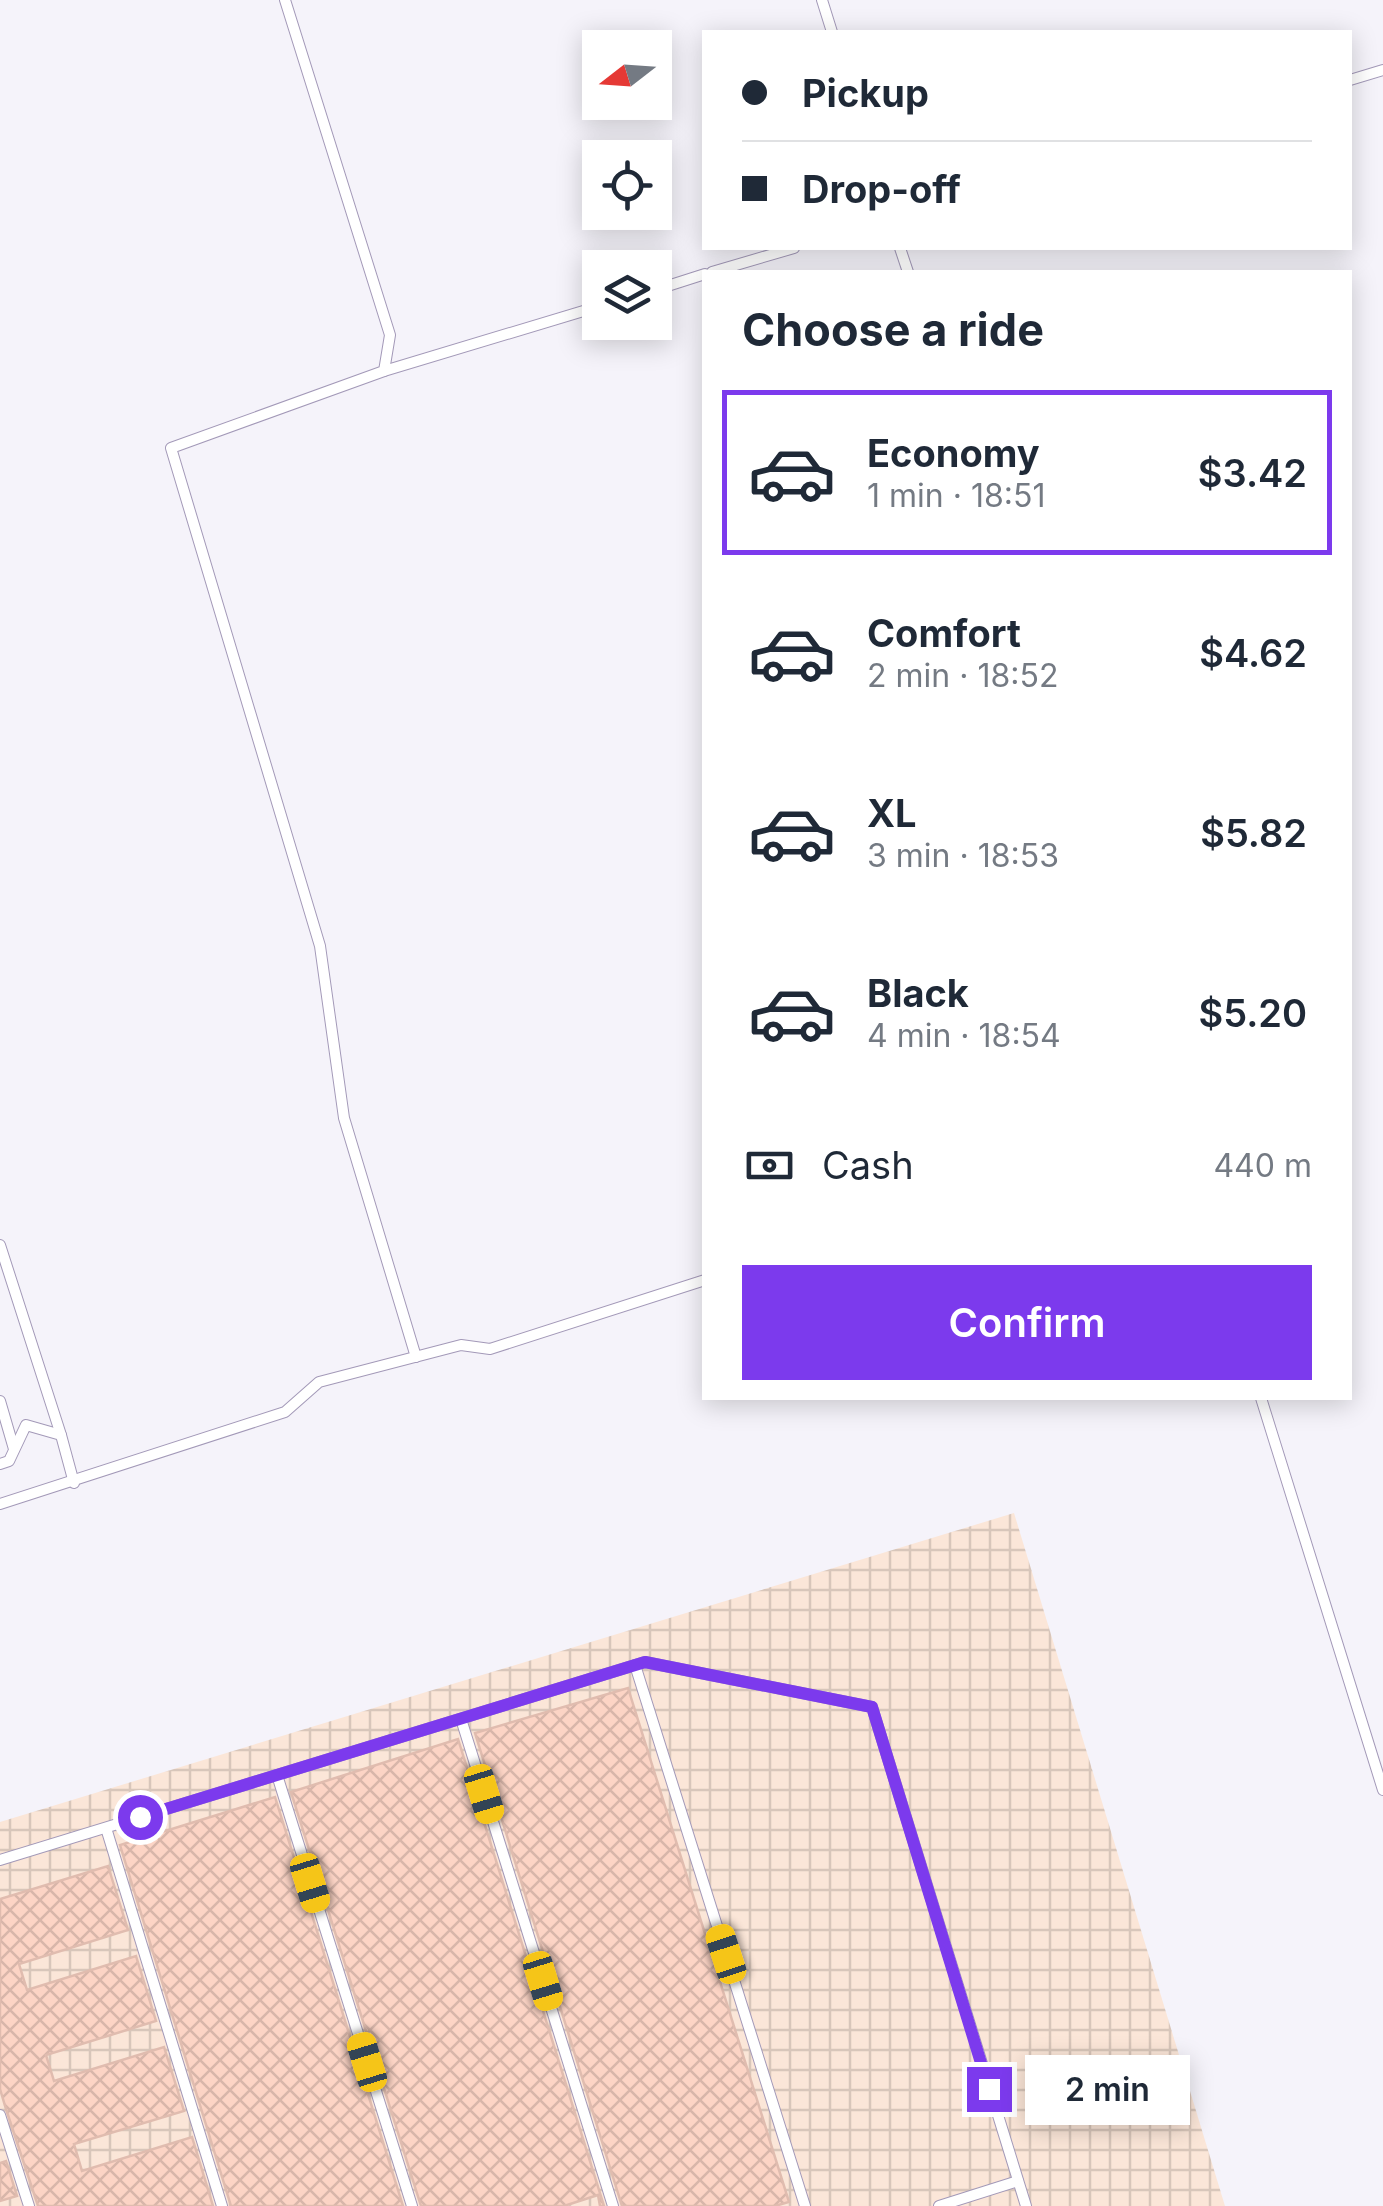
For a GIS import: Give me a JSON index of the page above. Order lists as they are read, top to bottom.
{
  "north": "left",
  "page": {
    "banner": ["Pickup", "Drop-off"],
    "heading": "Choose a ride",
    "list": [
      {
        "name": "Economy",
        "note": "1 min · 18:51",
        "value": "$3.42"
      },
      {
        "name": "Comfort",
        "note": "2 min · 18:52",
        "value": "$4.62"
      },
      {
        "name": "XL",
        "note": "3 min · 18:53",
        "value": "$5.82"
      },
      {
        "name": "Black",
        "note": "4 min · 18:54",
        "value": "$5.20"
      }
    ],
    "pay": ["Cash", "440 m"],
    "buttons": "Confirm",
    "bubble": "2 min"
  }
}
